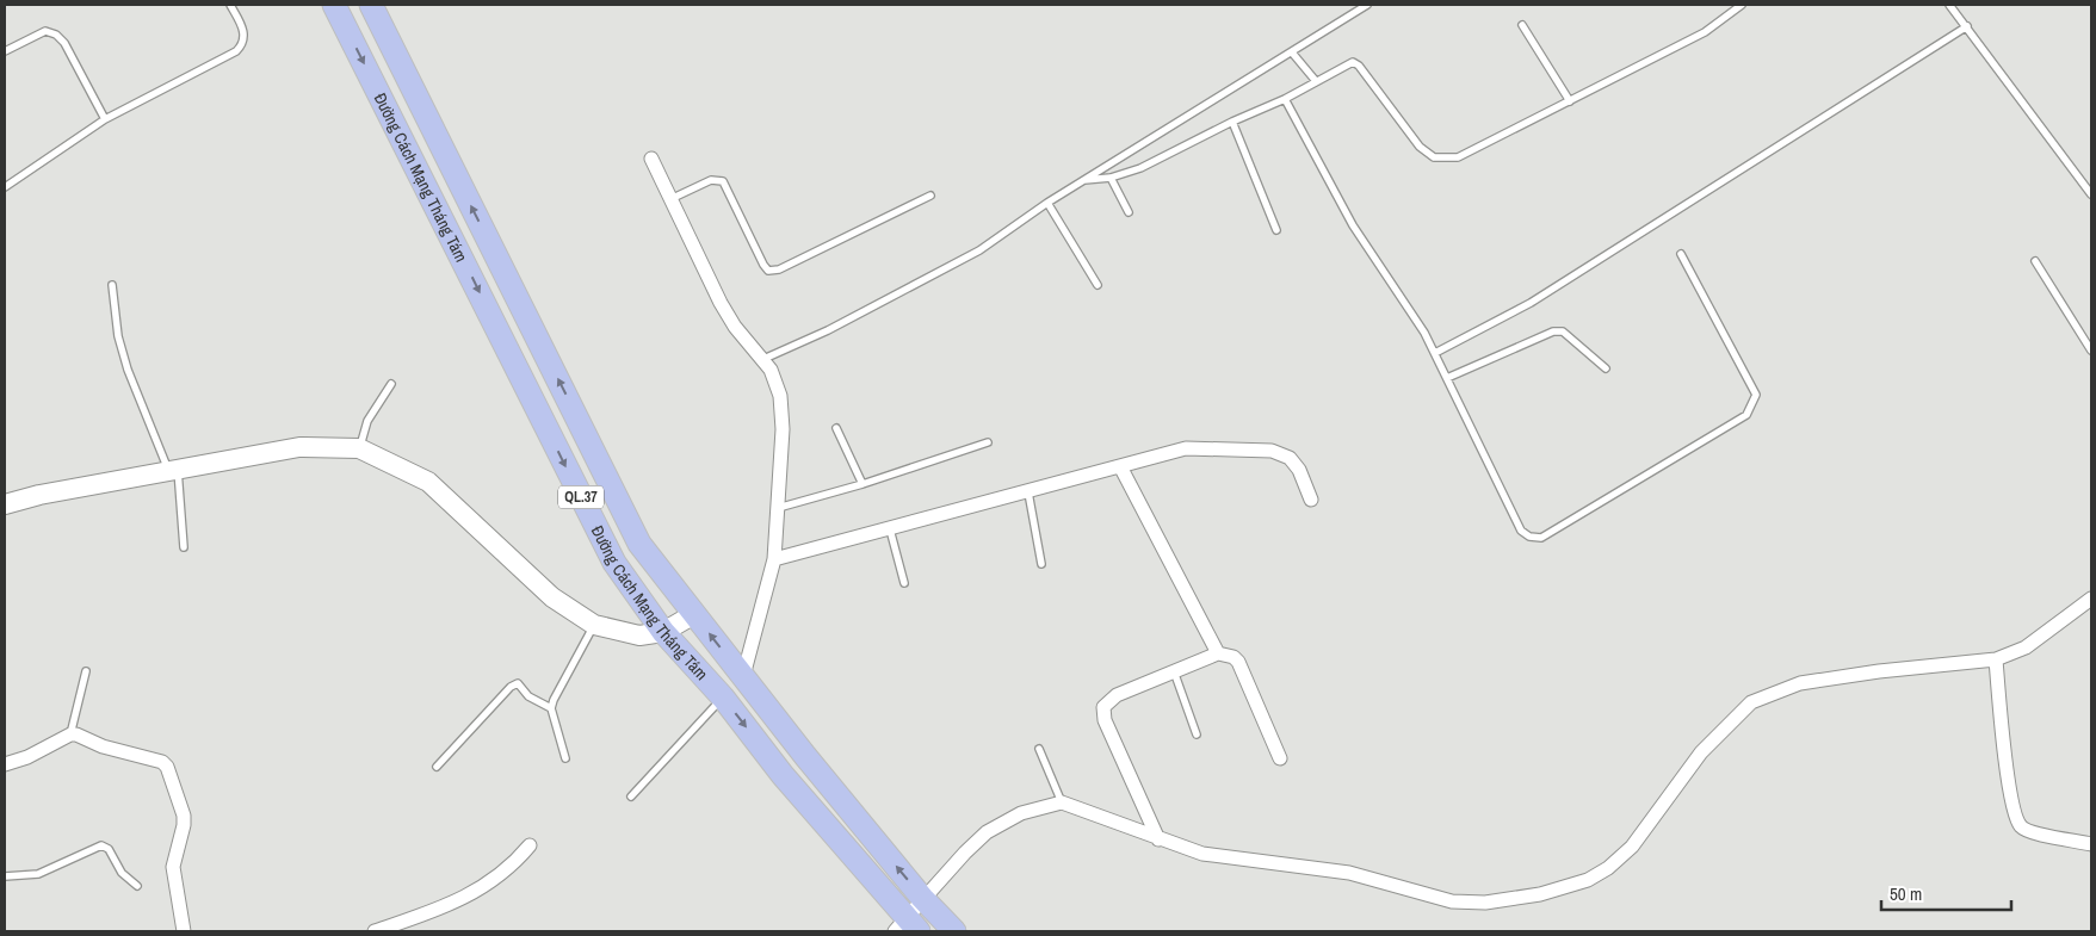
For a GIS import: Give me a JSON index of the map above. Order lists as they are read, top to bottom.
{
  "streets": {
    "main road": ["Đường Cách Mạng Tháng Tám", "QL.37"]
  },
  "scale_bar": "50 m"
}
